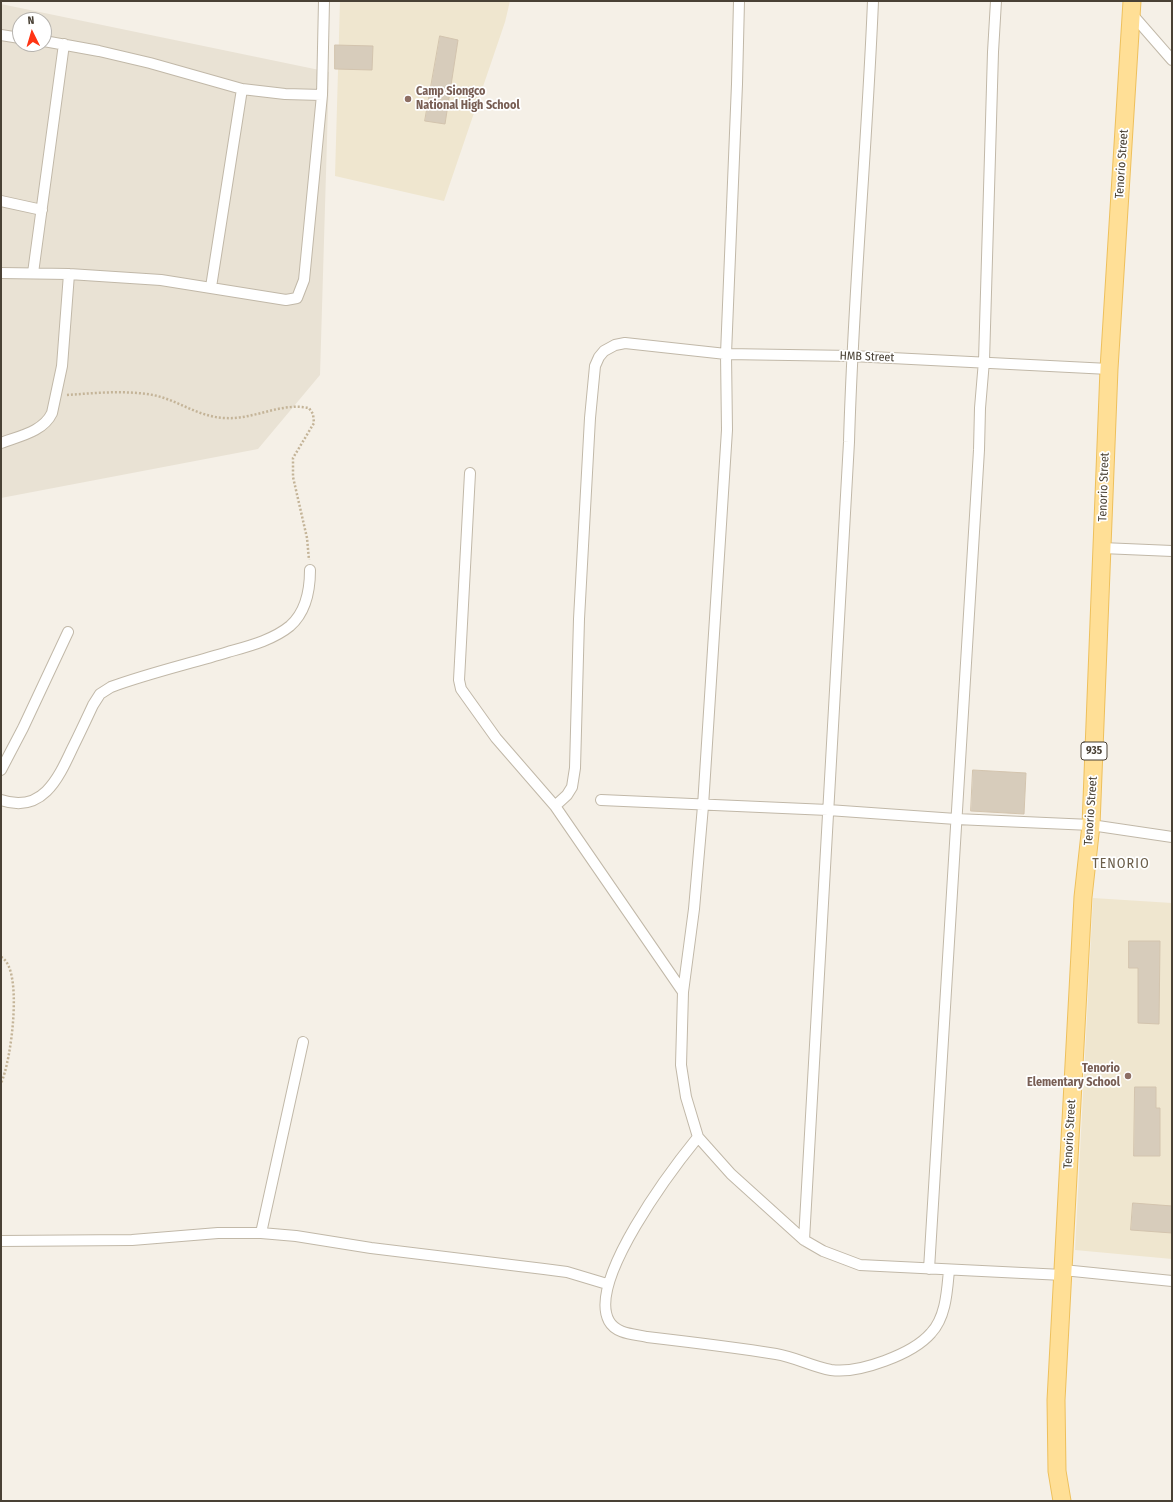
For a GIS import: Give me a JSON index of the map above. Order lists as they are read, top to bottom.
{
  "streets": {
    "main road": ["Tenorio Street", "935"],
    "street": ["HMB Street"]
  },
  "crossings": [
    ["Tenorio Street", "HMB Street"]
  ],
  "districts": ["TENORIO"],
  "places": ["Camp Siongco National High School", "Tenorio Elementary School"],
  "north": "top"
}
